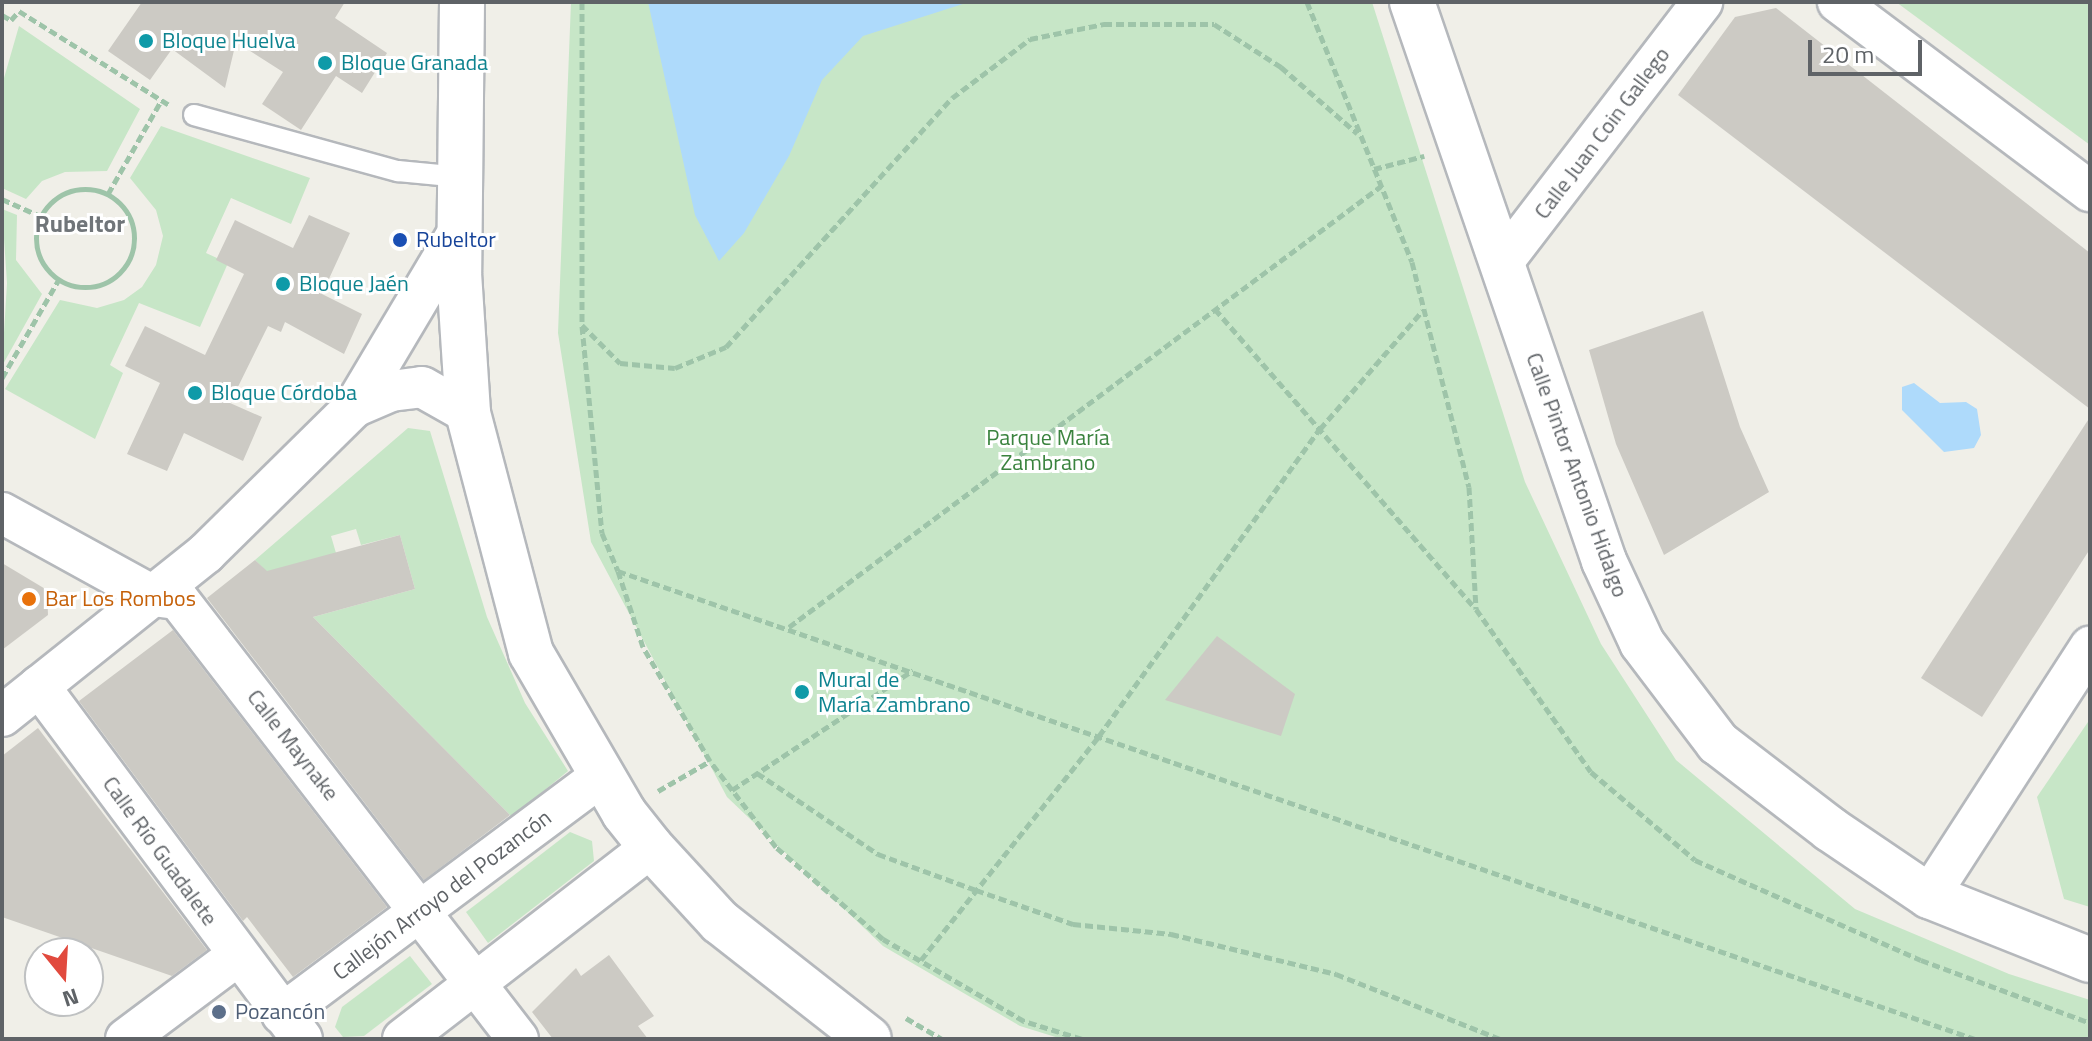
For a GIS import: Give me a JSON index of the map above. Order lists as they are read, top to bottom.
{
  "streets": {
    "street": [
      "Calle Juan Coin Gallego",
      "Calle Pintor Antonio Hidalgo",
      "Calle Maynake",
      "Calle Río Guadalete",
      "Callejón Arroyo del Pozancón"
    ]
  },
  "crossings": [
    ["Calle Juan Coin Gallego", "Calle Pintor Antonio Hidalgo"],
    ["Calle Maynake", "Callejón Arroyo del Pozancón"],
    ["Calle Río Guadalete", "Callejón Arroyo del Pozancón"]
  ],
  "districts": ["Rubeltor"],
  "parks": ["Parque María Zambrano"],
  "places": [
    "Bloque Huelva",
    "Bloque Granada",
    "Rubeltor",
    "Bloque Jaén",
    "Bloque Córdoba",
    "Bar Los Rombos",
    "Mural de María Zambrano",
    "Pozancón"
  ],
  "scale_bar": "20 m",
  "north": "bottom"
}
